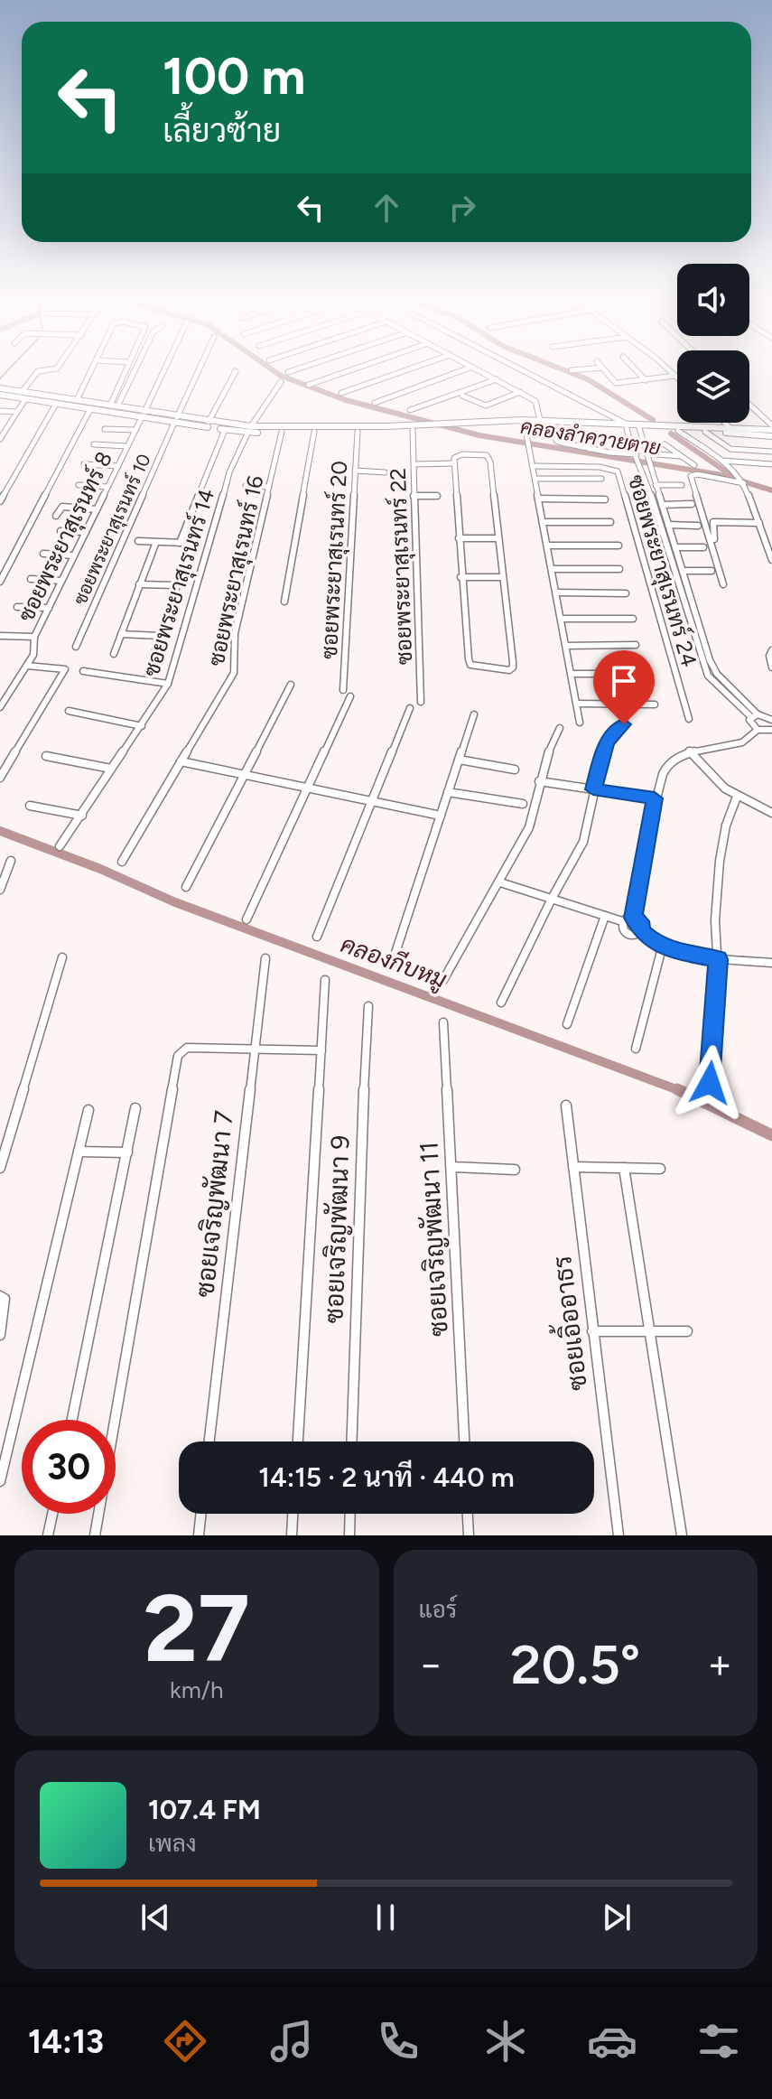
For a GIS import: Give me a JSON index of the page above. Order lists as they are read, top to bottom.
{
  "streets": {
    "street": [
      "ซอยพระยาสุเรนทร์ 10",
      "ซอยพระยาสุเรนทร์ 8",
      "ซอยพระยาสุเรนทร์ 20",
      "ซอยพระยาสุเรนทร์ 22",
      "ซอยพระยาสุเรนทร์ 16",
      "ซอยพระยาสุเรนทร์ 24",
      "ซอยพระยาสุเรนทร์ 14",
      "ซอยเจริญพัฒนา 7",
      "ซอยเจริญพัฒนา 9",
      "ซอยเจริญพัฒนา 11",
      "ซอยเอิ้ออาธร"
    ]
  },
  "water": ["คลองลำควายตาย", "คลองกีบหมู"],
  "page": {
    "turn": ["100 m", "เลี้ยวซ้าย"],
    "limit": "30",
    "trip": "14:15 · 2 นาที · 440 m",
    "tile": [
      ["27", "km/h"],
      "แอร์"
    ],
    "heat": ["−", "20.5°", "+"],
    "song": ["107.4 FM", "เพลง"],
    "tabs": "14:13"
  }
}
